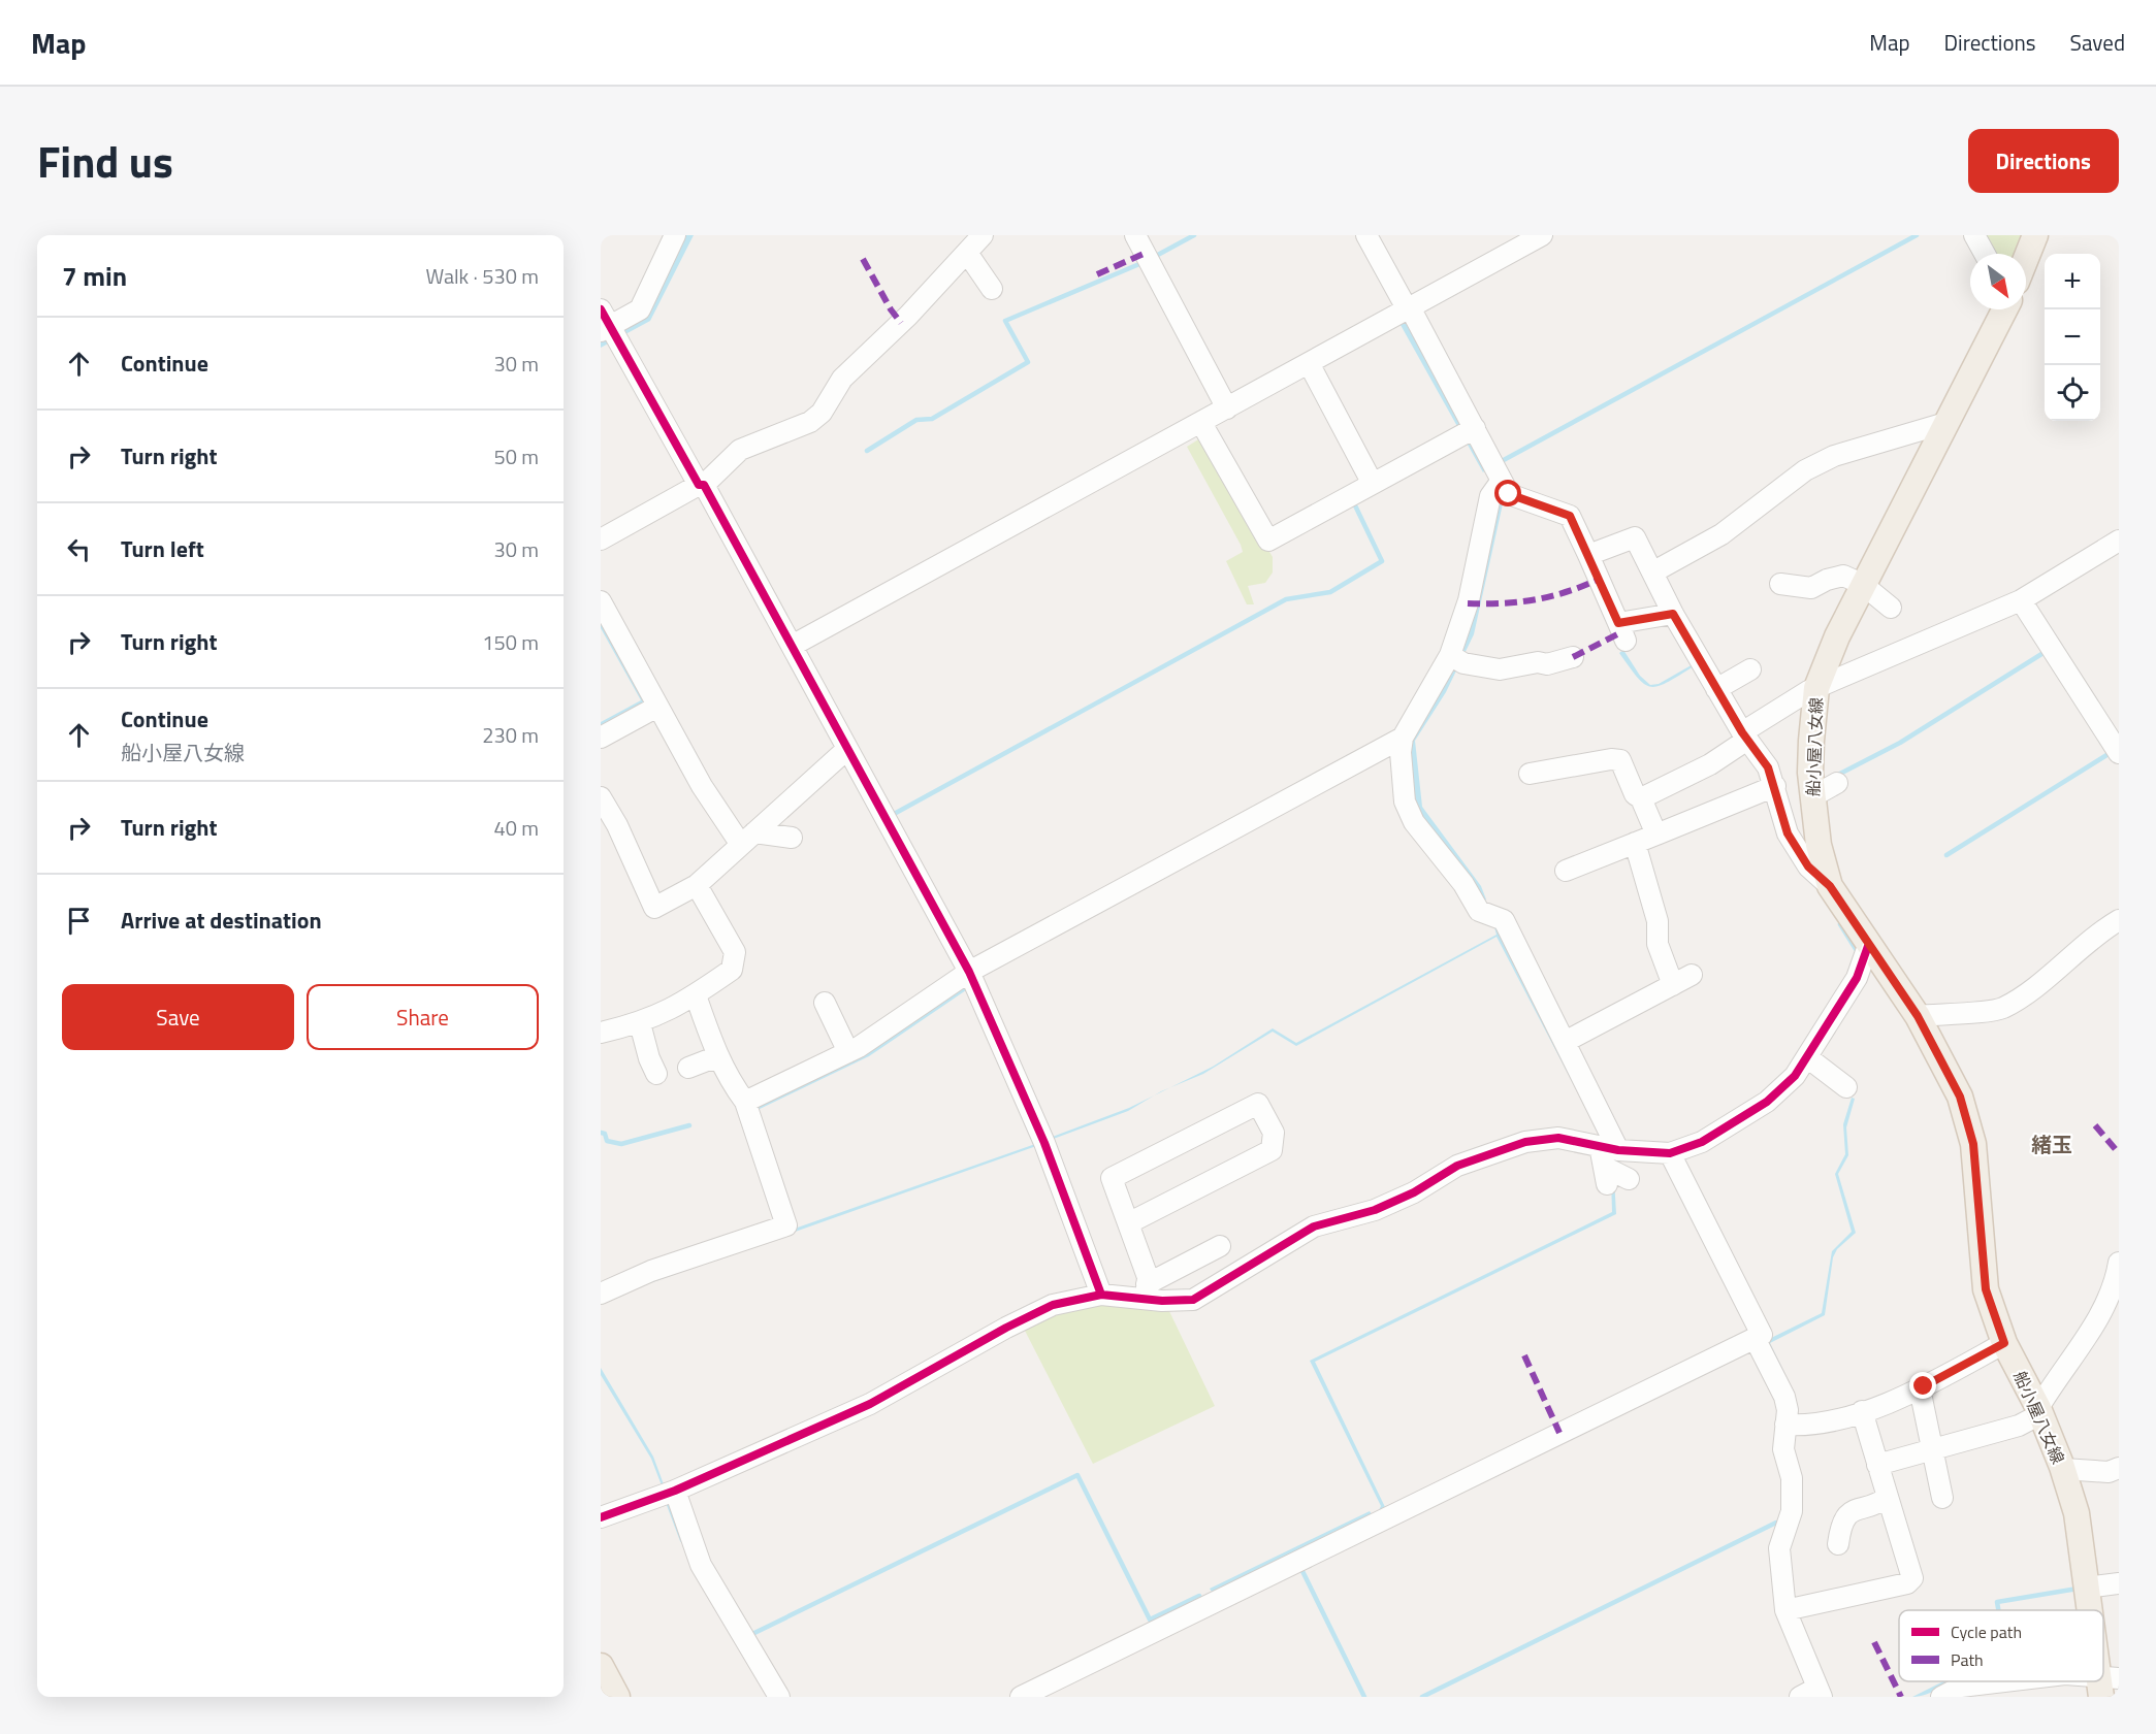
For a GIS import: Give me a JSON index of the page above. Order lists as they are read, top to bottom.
{
  "streets": {
    "main road": ["船小屋八女線"]
  },
  "districts": ["緒玉"],
  "legend": ["Cycle path", "Path"],
  "north": "bottom right",
  "page": {
    "header": "Map",
    "nav": ["Map", "Directions", "Saved"],
    "title": "Find us",
    "buttons": [
      "Directions",
      ["Save", "Share"]
    ],
    "heading": ["7 min", "Walk · 530 m"],
    "map_buttons": ["+", "−"],
    "list": [
      ["Continue", "30 m"],
      ["Turn right", "50 m"],
      ["Turn left", "30 m"],
      ["Turn right", "150 m"],
      ["Continue", "船小屋八女線", "230 m"],
      ["Turn right", "40 m"],
      "Arrive at destination"
    ]
  }
}
